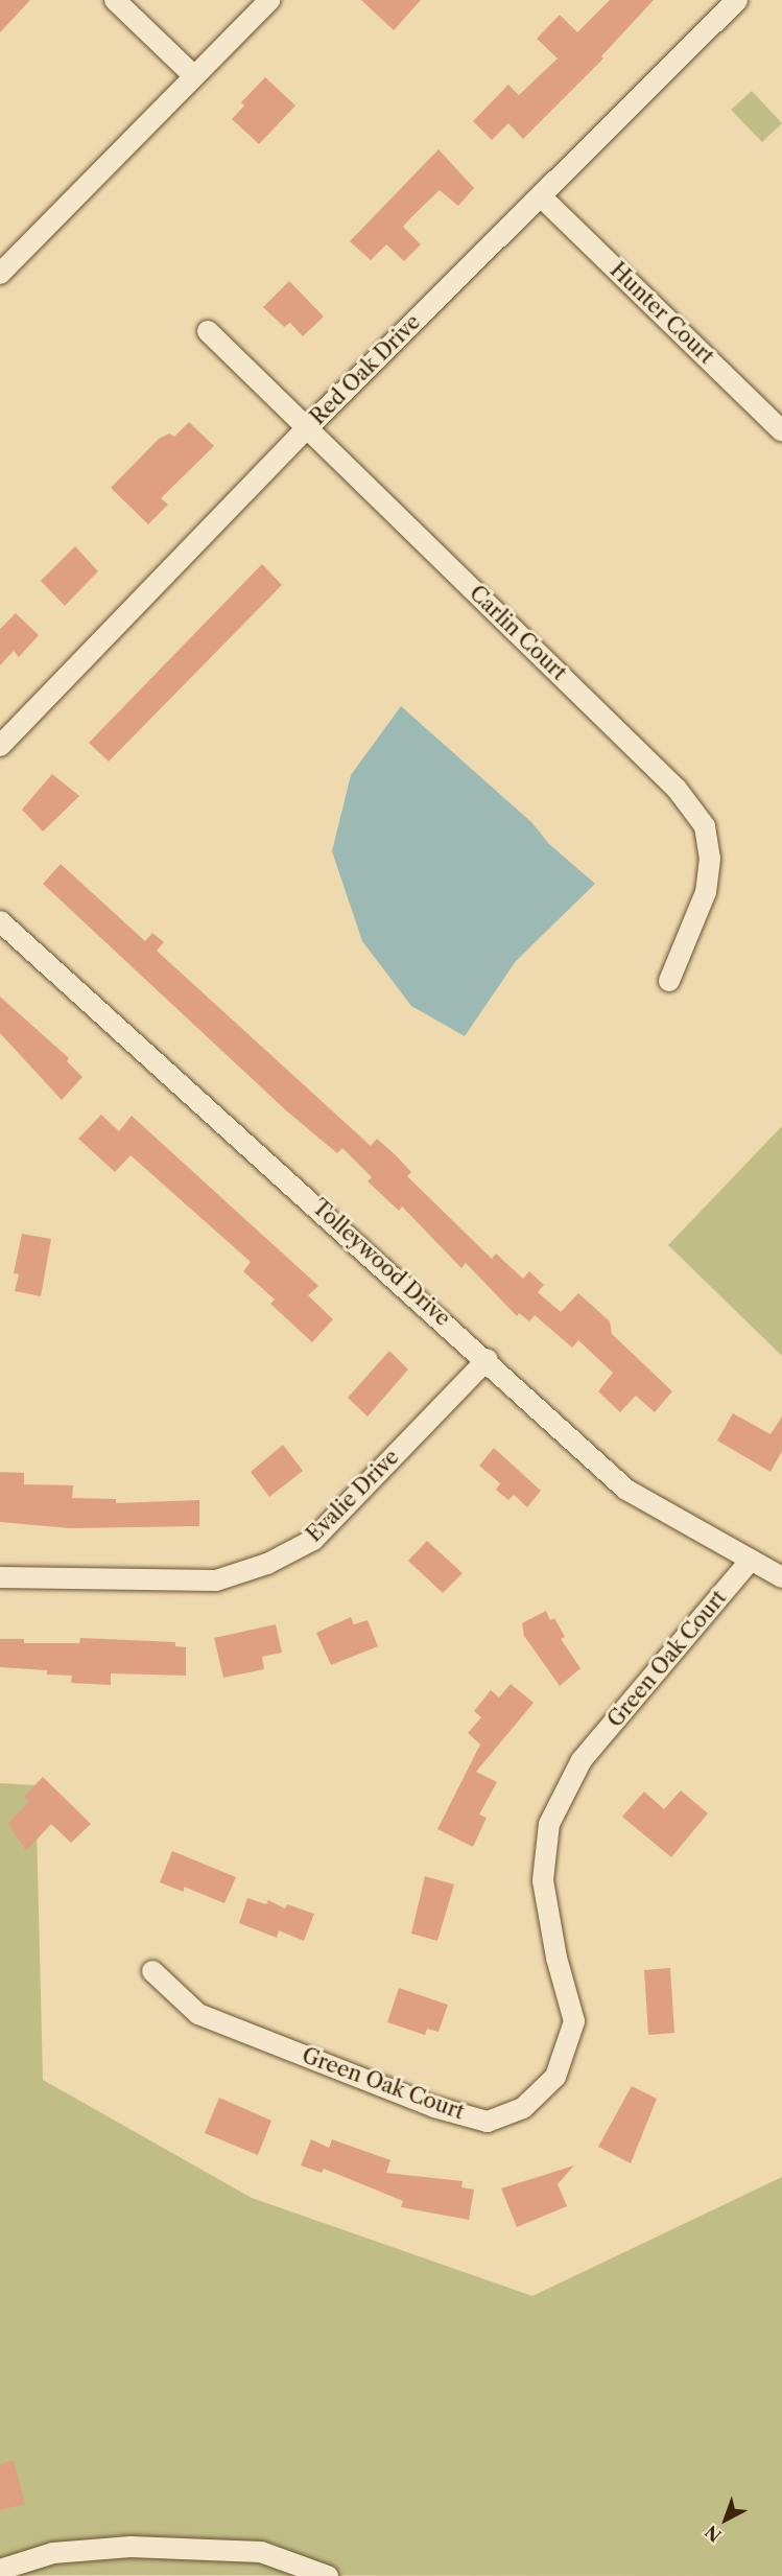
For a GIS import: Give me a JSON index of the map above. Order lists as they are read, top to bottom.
{
  "streets": {
    "street": [
      "Hunter Court",
      "Red Oak Drive",
      "Carlin Court",
      "Tolleywood Drive",
      "Evalie Drive",
      "Green Oak Court"
    ]
  },
  "crossings": [
    ["Hunter Court", "Red Oak Drive"],
    ["Red Oak Drive", "Carlin Court"],
    ["Tolleywood Drive", "Evalie Drive"],
    ["Tolleywood Drive", "Green Oak Court"]
  ],
  "north": "bottom left"
}
